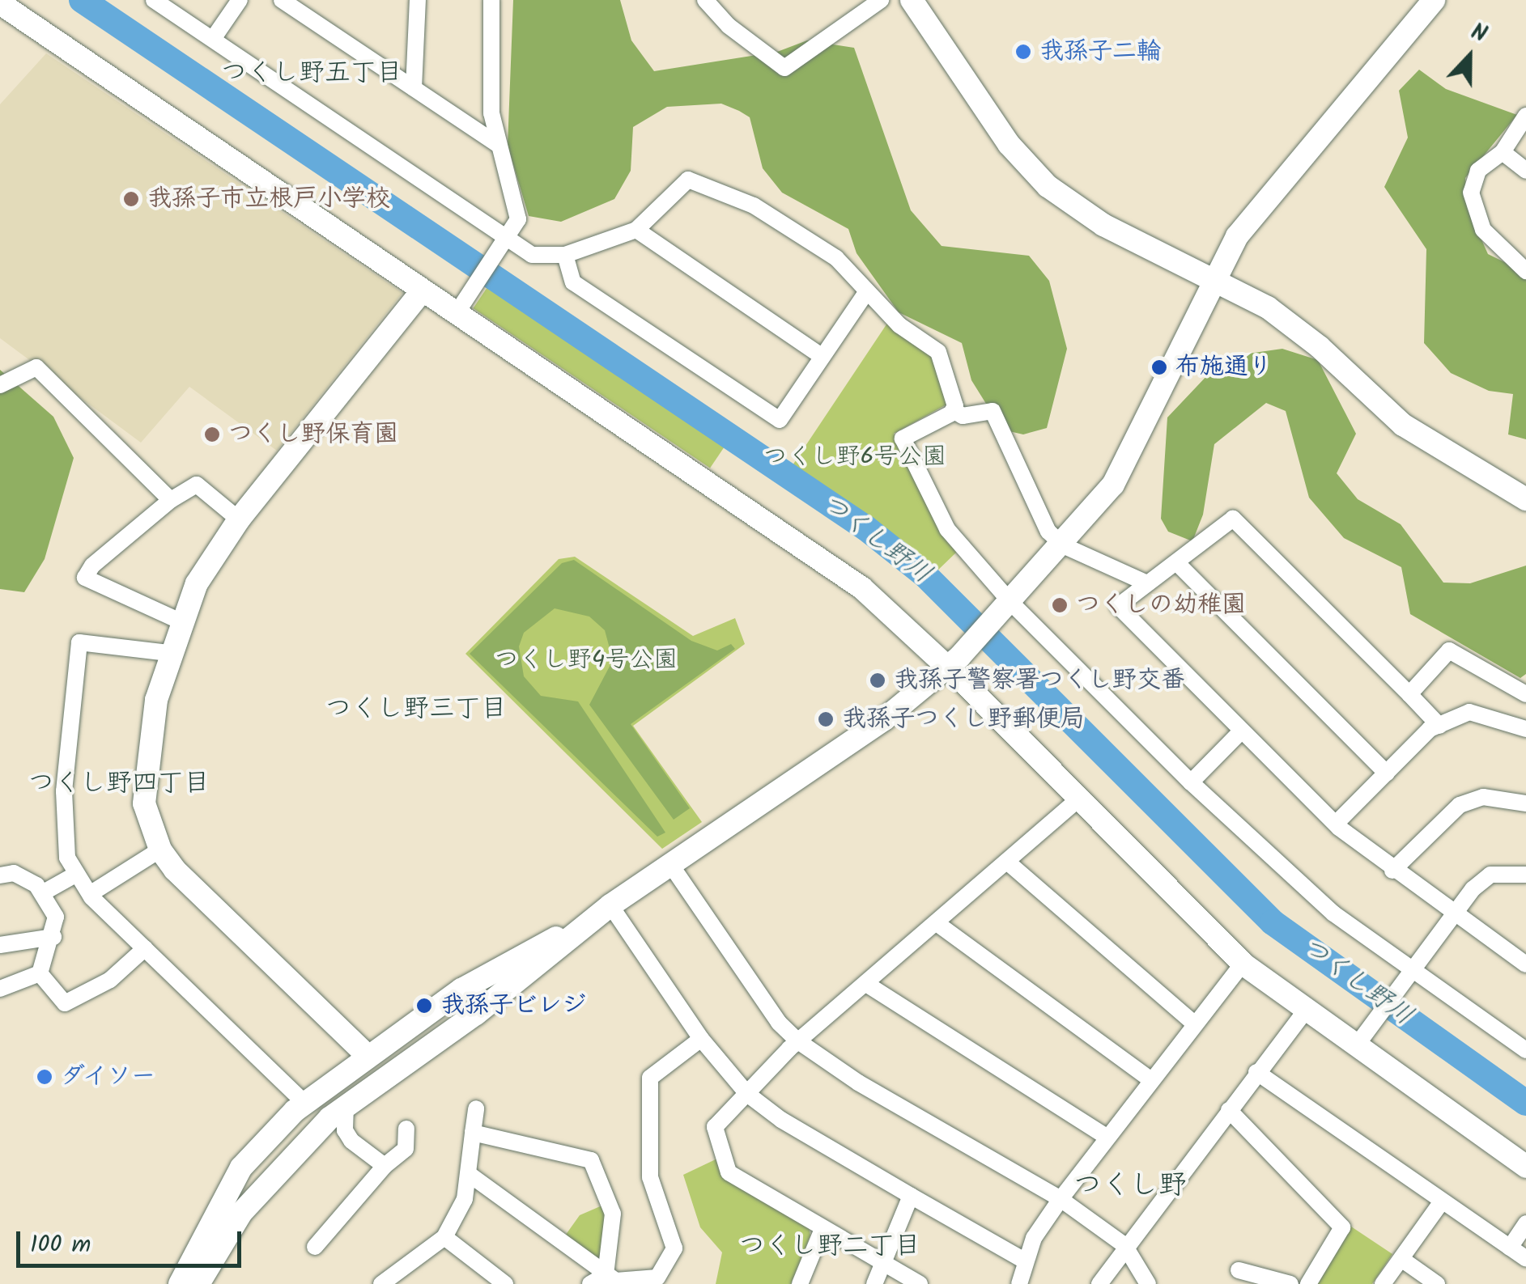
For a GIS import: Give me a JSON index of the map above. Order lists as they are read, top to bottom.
{
  "districts": [
    "つくし野五丁目",
    "つくし野三丁目",
    "つくし野四丁目",
    "つくし野",
    "つくし野二丁目"
  ],
  "water": ["つくし野川"],
  "parks": ["つくし野6号公園", "つくし野4号公園"],
  "places": [
    "我孫子二輪",
    "我孫子市立根戸小学校",
    "布施通り",
    "つくし野保育園",
    "つくしの幼稚園",
    "我孫子警察署つくし野交番",
    "我孫子つくし野郵便局",
    "我孫子ビレジ",
    "ダイソー"
  ],
  "scale_bar": "100 m",
  "north": "top"
}
